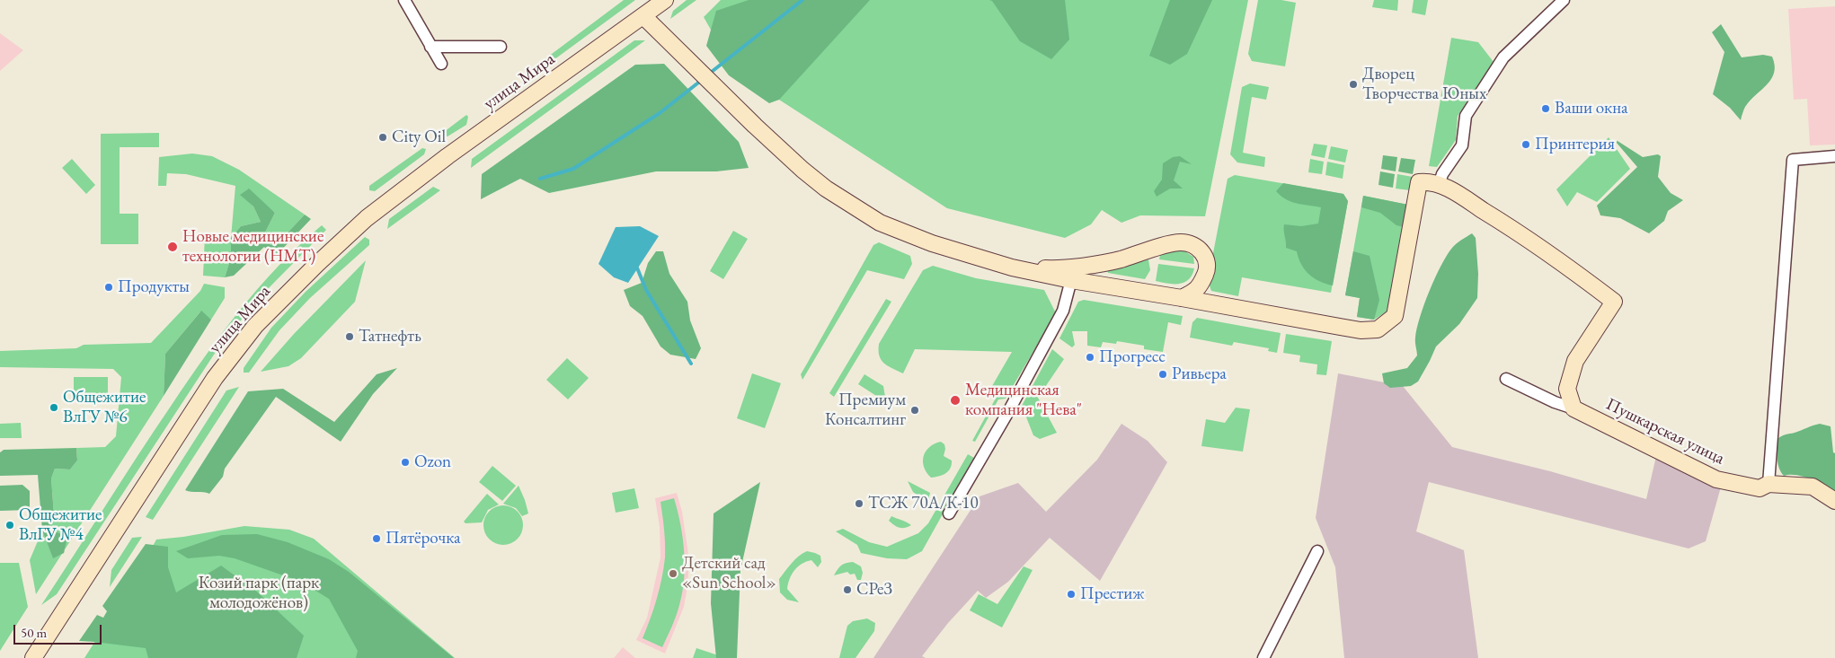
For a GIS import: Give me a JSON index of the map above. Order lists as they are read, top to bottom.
{
  "streets": {
    "street": ["улица Мира", "Пушкарская улица"]
  },
  "parks": ["Козий парк (парк молодожёнов)"],
  "places": [
    "Дворец Творчества Юных",
    "Ваши окна",
    "City Oil",
    "Принтерия",
    "Новые медицинские технологии (НМТ)",
    "Продукты",
    "Татнефть",
    "Прогресс",
    "Ривьера",
    "Медицинская компания \"Нева\"",
    "Общежитие ВлГУ №6",
    "Премиум Консалтинг",
    "Ozon",
    "ТСЖ 70А/К-10",
    "Общежитие ВлГУ №4",
    "Пятёрочка",
    "Детский сад «Sun School»",
    "СРеЗ",
    "Престиж"
  ],
  "scale_bar": "50 m"
}
